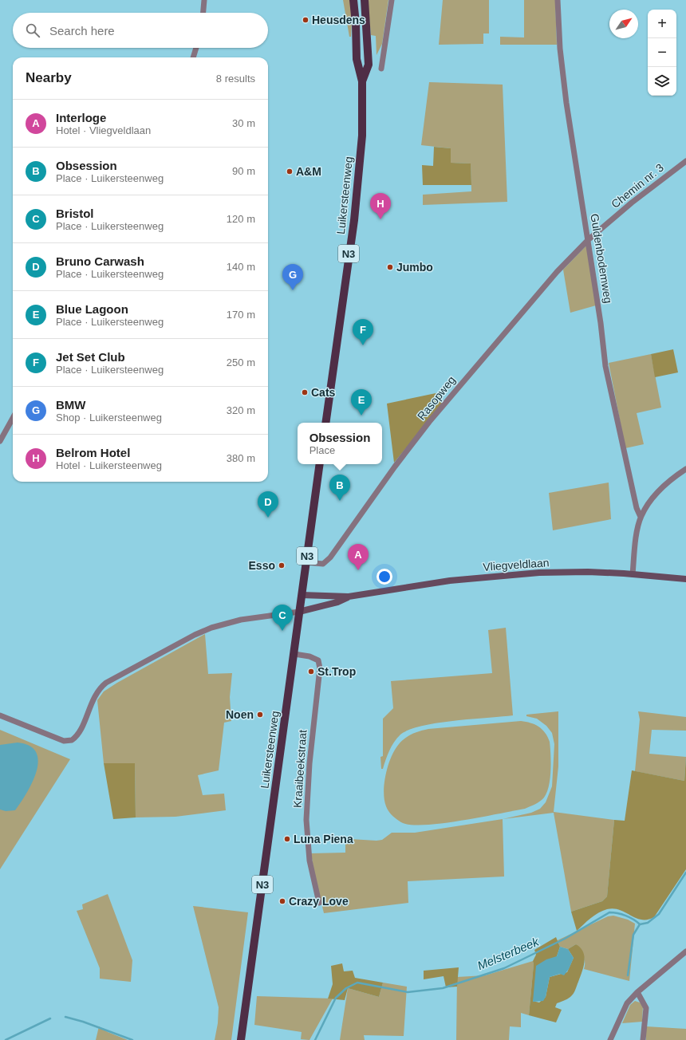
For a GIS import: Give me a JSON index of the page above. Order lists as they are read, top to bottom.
{
  "streets": {
    "main road": ["Luikersteenweg", "N3", "Vliegveldlaan"],
    "street": [
      "Chemin nr. 3",
      "Guldenbodemweg",
      "Rasopweg",
      "Kraaibeekstraat"
    ]
  },
  "crossings": [
    ["Chemin nr. 3", "Guldenbodemweg"],
    ["Chemin nr. 3", "Rasopweg"],
    ["Luikersteenweg", "Rasopweg"],
    ["Luikersteenweg", "Vliegveldlaan"],
    ["Luikersteenweg", "Kraaibeekstraat"],
    ["Guldenbodemweg", "Rasopweg"]
  ],
  "water": ["Melsterbeek"],
  "places": [
    "Heusdens",
    "A&M",
    "Jumbo",
    "Cats",
    "Esso",
    "St.Trop",
    "Noen",
    "Luna Piena",
    "Crazy Love"
  ],
  "north": "top right",
  "page": {
    "map_buttons": ["+", "−"],
    "search": "Search here",
    "heading": ["Nearby", "8 results"],
    "list": [
      {
        "mark": "A",
        "name": "Interloge",
        "note": "Hotel · Vliegveldlaan",
        "value": "30 m"
      },
      {
        "mark": "B",
        "name": "Obsession",
        "note": "Place · Luikersteenweg",
        "value": "90 m"
      },
      {
        "mark": "C",
        "name": "Bristol",
        "note": "Place · Luikersteenweg",
        "value": "120 m"
      },
      {
        "mark": "D",
        "name": "Bruno Carwash",
        "note": "Place · Luikersteenweg",
        "value": "140 m"
      },
      {
        "mark": "E",
        "name": "Blue Lagoon",
        "note": "Place · Luikersteenweg",
        "value": "170 m"
      },
      {
        "mark": "F",
        "name": "Jet Set Club",
        "note": "Place · Luikersteenweg",
        "value": "250 m"
      },
      {
        "mark": "G",
        "name": "BMW",
        "note": "Shop · Luikersteenweg",
        "value": "320 m"
      },
      {
        "mark": "H",
        "name": "Belrom Hotel",
        "note": "Hotel · Luikersteenweg",
        "value": "380 m"
      }
    ],
    "pins": [
      "H",
      "G",
      "F",
      "E",
      "B",
      "D",
      "A",
      "C"
    ],
    "popup": ["Obsession", "Place"]
  }
}
